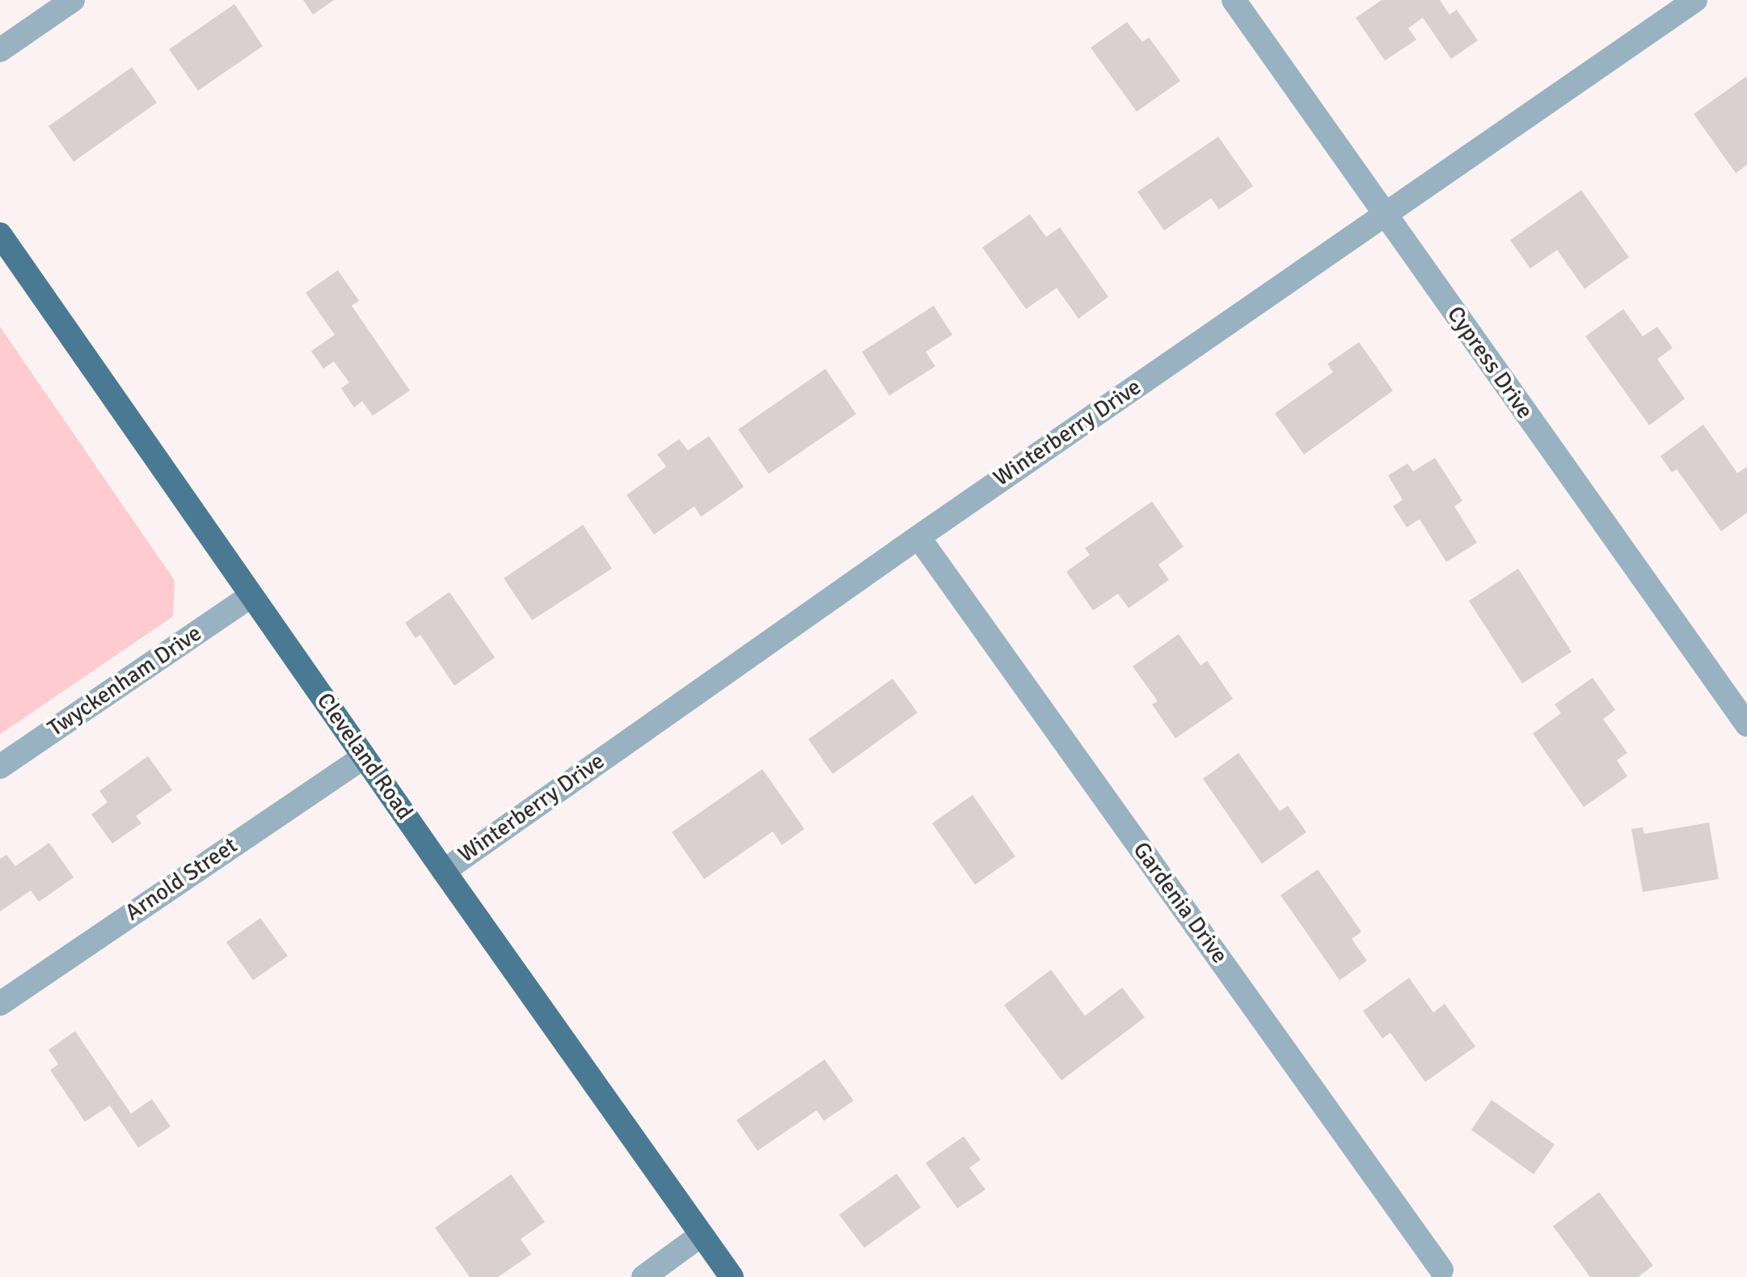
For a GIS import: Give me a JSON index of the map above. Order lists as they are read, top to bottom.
{
  "streets": {
    "main road": ["Cleveland Road"],
    "street": [
      "Cypress Drive",
      "Winterberry Drive",
      "Twyckenham Drive",
      "Arnold Street",
      "Gardenia Drive"
    ]
  },
  "crossings": [
    ["Cypress Drive", "Winterberry Drive"],
    ["Winterberry Drive", "Cleveland Road"],
    ["Winterberry Drive", "Gardenia Drive"],
    ["Twyckenham Drive", "Cleveland Road"],
    ["Cleveland Road", "Arnold Street"]
  ]
}
